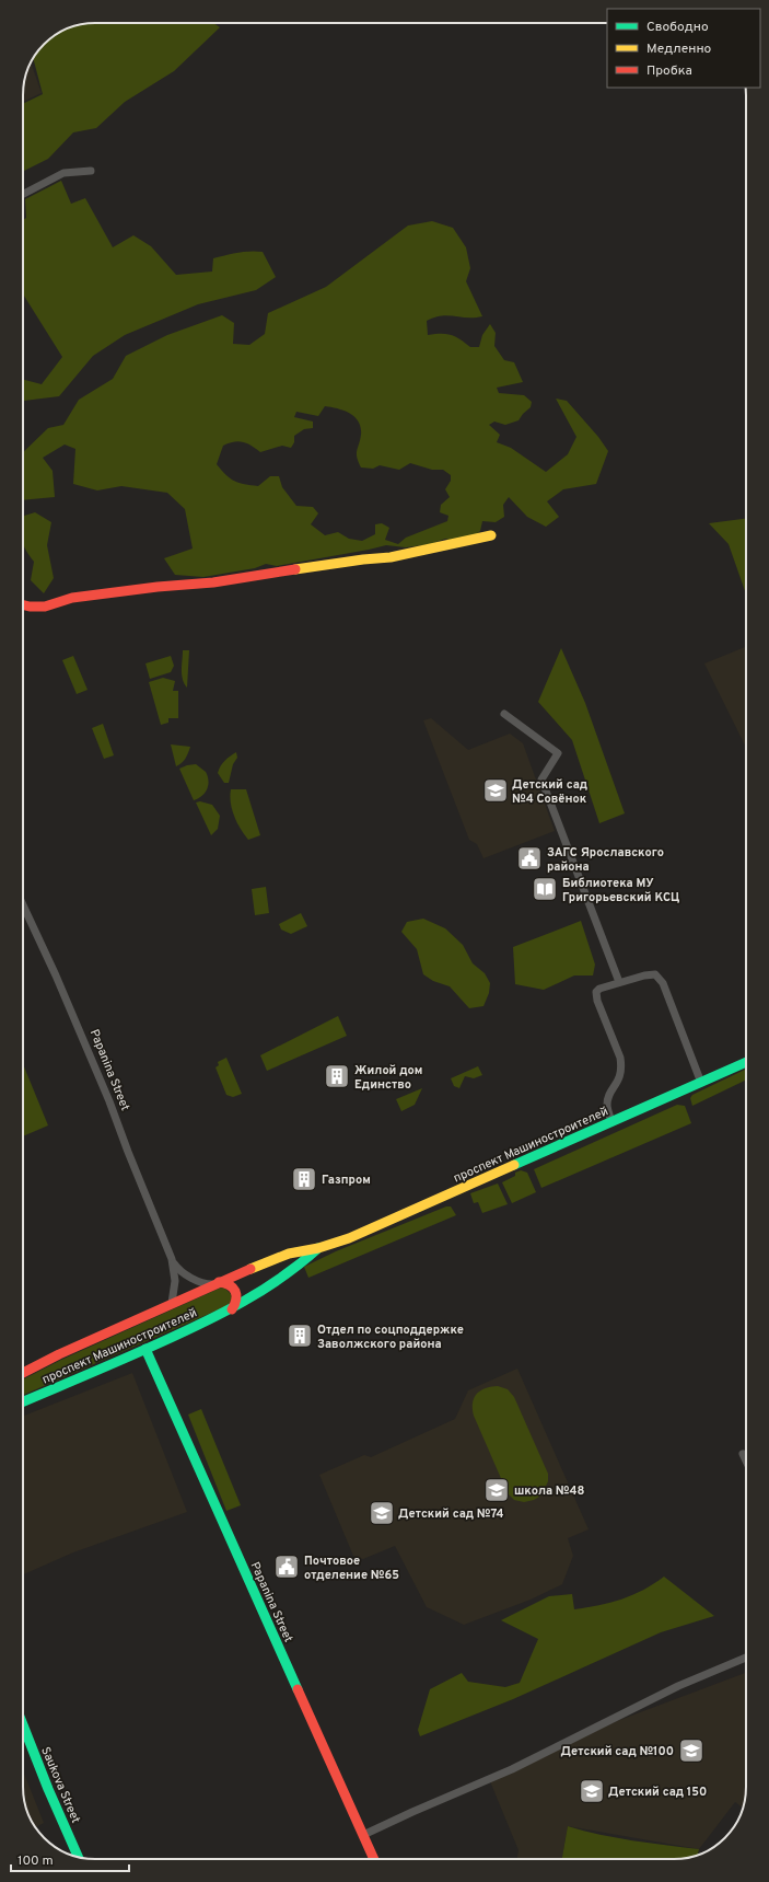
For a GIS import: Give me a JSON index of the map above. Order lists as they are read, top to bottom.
{
  "streets": {
    "street": ["Papanina Street", "проспект Машиностроителей", "Saukova Street"]
  },
  "crossings": [
    ["Papanina Street", "проспект Машиностроителей"]
  ],
  "places": {
    "school or university": [
      "Детский сад №4 Совёнок",
      "школа №48",
      "Детский сад №74",
      "Детский сад №100",
      "Детский сад 150"
    ],
    "public building": ["ЗАГС Ярославского района", "Почтовое отделение №65"],
    "library": ["Библиотека МУ Григорьевский КСЦ"],
    "building": ["Жилой дом Единство", "Газпром", "Отдел по соцподдержке Заволжского района"]
  },
  "legend": ["Свободно", "Медленно", "Пробка"],
  "scale_bar": "100 m"
}
